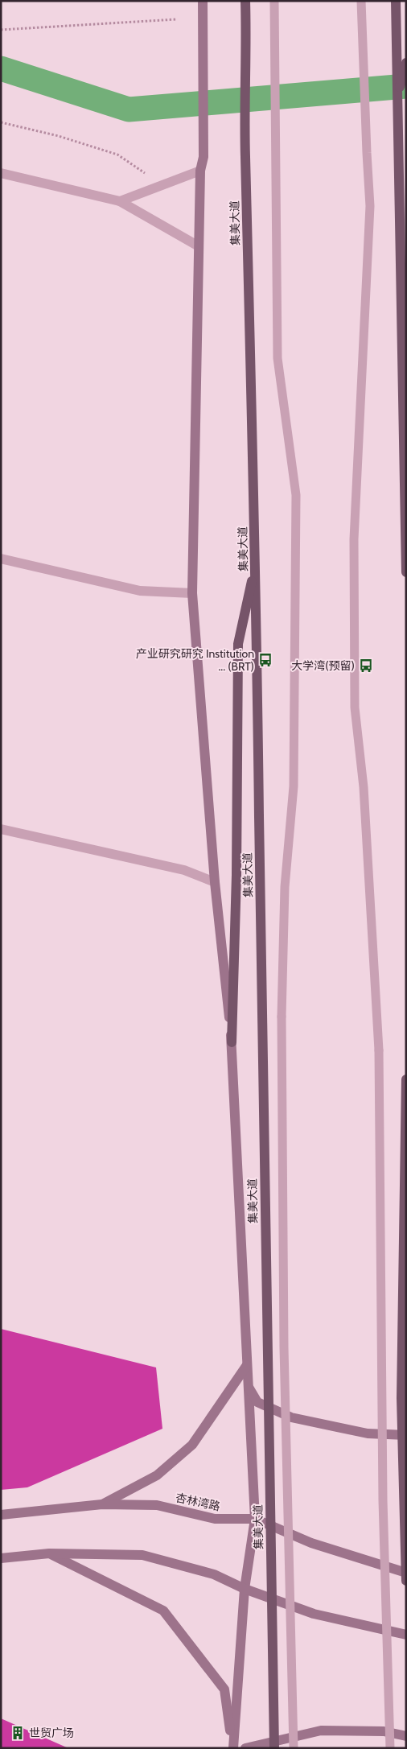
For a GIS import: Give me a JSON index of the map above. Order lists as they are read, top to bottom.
{
  "streets": {
    "main road": ["集美大道", "杏林湾路"]
  },
  "places": {
    "bus stop": ["产业研究研究 Institution ... (BRT)", "大学湾(预留)"],
    "building": ["世贸广场"]
  }
}
